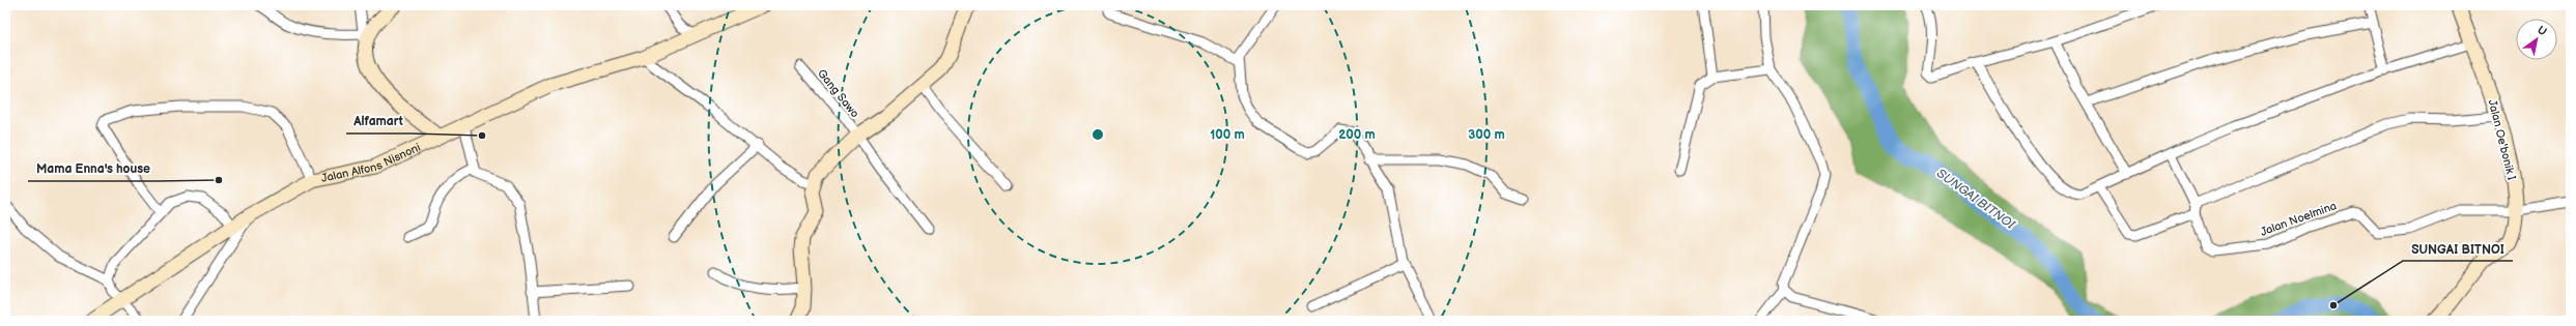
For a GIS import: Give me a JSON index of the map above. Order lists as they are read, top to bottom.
{
  "streets": {
    "street": [
      "Gang Sawo",
      "Jalan Oe'bonik I",
      "Jalan Alfons Nisnoni",
      "Jalan Noelmina"
    ]
  },
  "crossings": [
    ["Jalan Oe'bonik I", "Jalan Noelmina"]
  ],
  "water": ["SUNGAI BITNOI"],
  "places": ["Alfamart", "Mama Enna's house", "SUNGAI BITNOI"],
  "north": "top right",
  "rings": ["100 m", "200 m", "300 m"]
}
